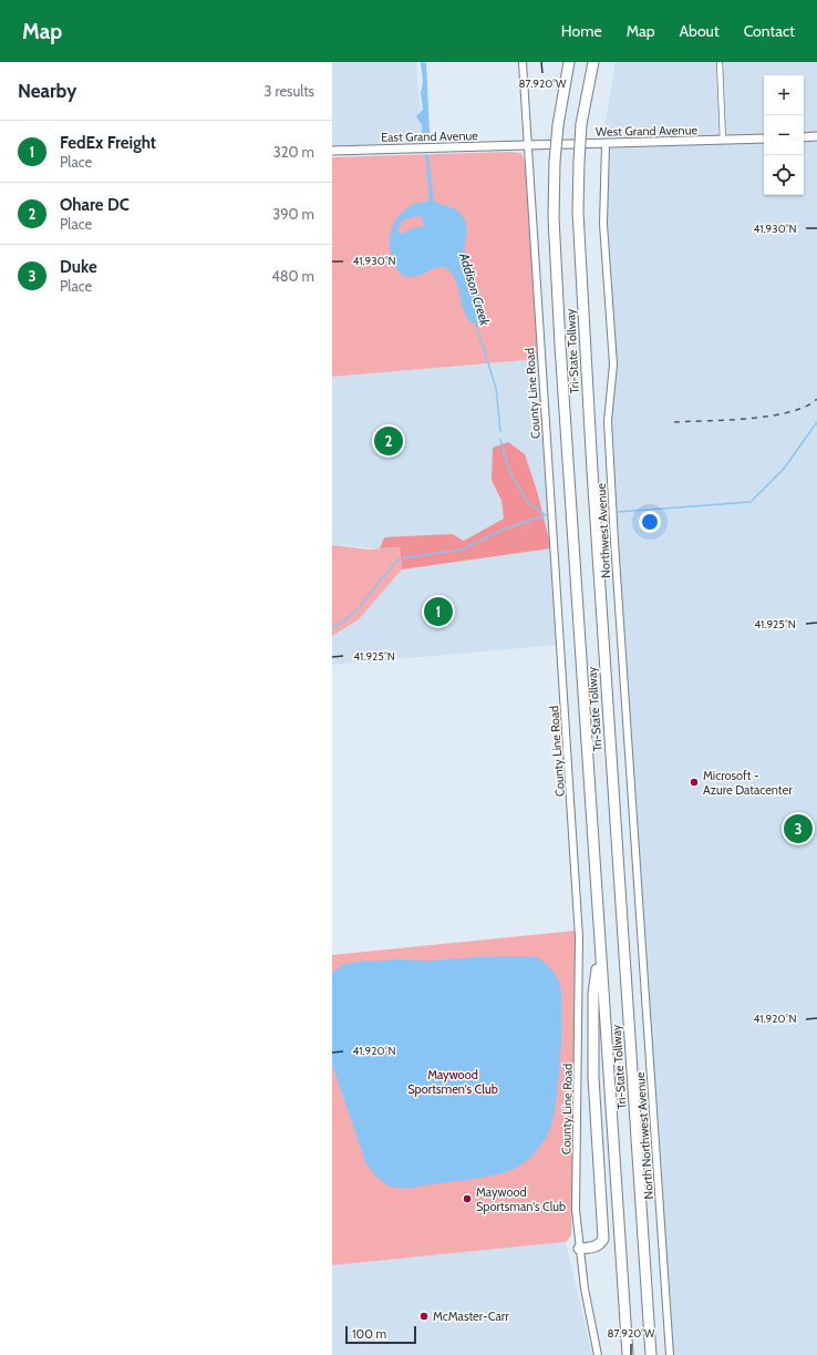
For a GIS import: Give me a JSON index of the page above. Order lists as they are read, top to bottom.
{
  "streets": {
    "highway": ["Tri-State Tollway"],
    "main road": ["West Grand Avenue", "East Grand Avenue"],
    "street": ["County Line Road", "Northwest Avenue", "North Northwest Avenue"]
  },
  "crossings": [
    ["West Grand Avenue", "East Grand Avenue"],
    ["West Grand Avenue", "County Line Road"],
    ["West Grand Avenue", "Northwest Avenue"],
    ["East Grand Avenue", "County Line Road"],
    ["Northwest Avenue", "North Northwest Avenue"]
  ],
  "water": ["Addison Creek"],
  "parks": ["Maywood Sportsmen's Club"],
  "places": ["Microsoft - Azure Datacenter", "Maywood Sportsman's Club", "McMaster-Carr"],
  "scale_bar": "100 m",
  "page": {
    "header": "Map",
    "nav": [
      "Home",
      "Map",
      "About",
      "Contact"
    ],
    "heading": ["Nearby", "3 results"],
    "map_buttons": ["+", "−"],
    "list": [
      {
        "mark": "1",
        "name": "FedEx Freight",
        "note": "Place",
        "value": "320 m"
      },
      {
        "mark": "2",
        "name": "Ohare DC",
        "note": "Place",
        "value": "390 m"
      },
      {
        "mark": "3",
        "name": "Duke",
        "note": "Place",
        "value": "480 m"
      }
    ],
    "pins": ["2", "1", "3"],
    "scale": "100 m"
  },
  "coordinates": [
    "87.920°W",
    "41.930°N",
    "41.925°N",
    "41.920°N"
  ]
}
